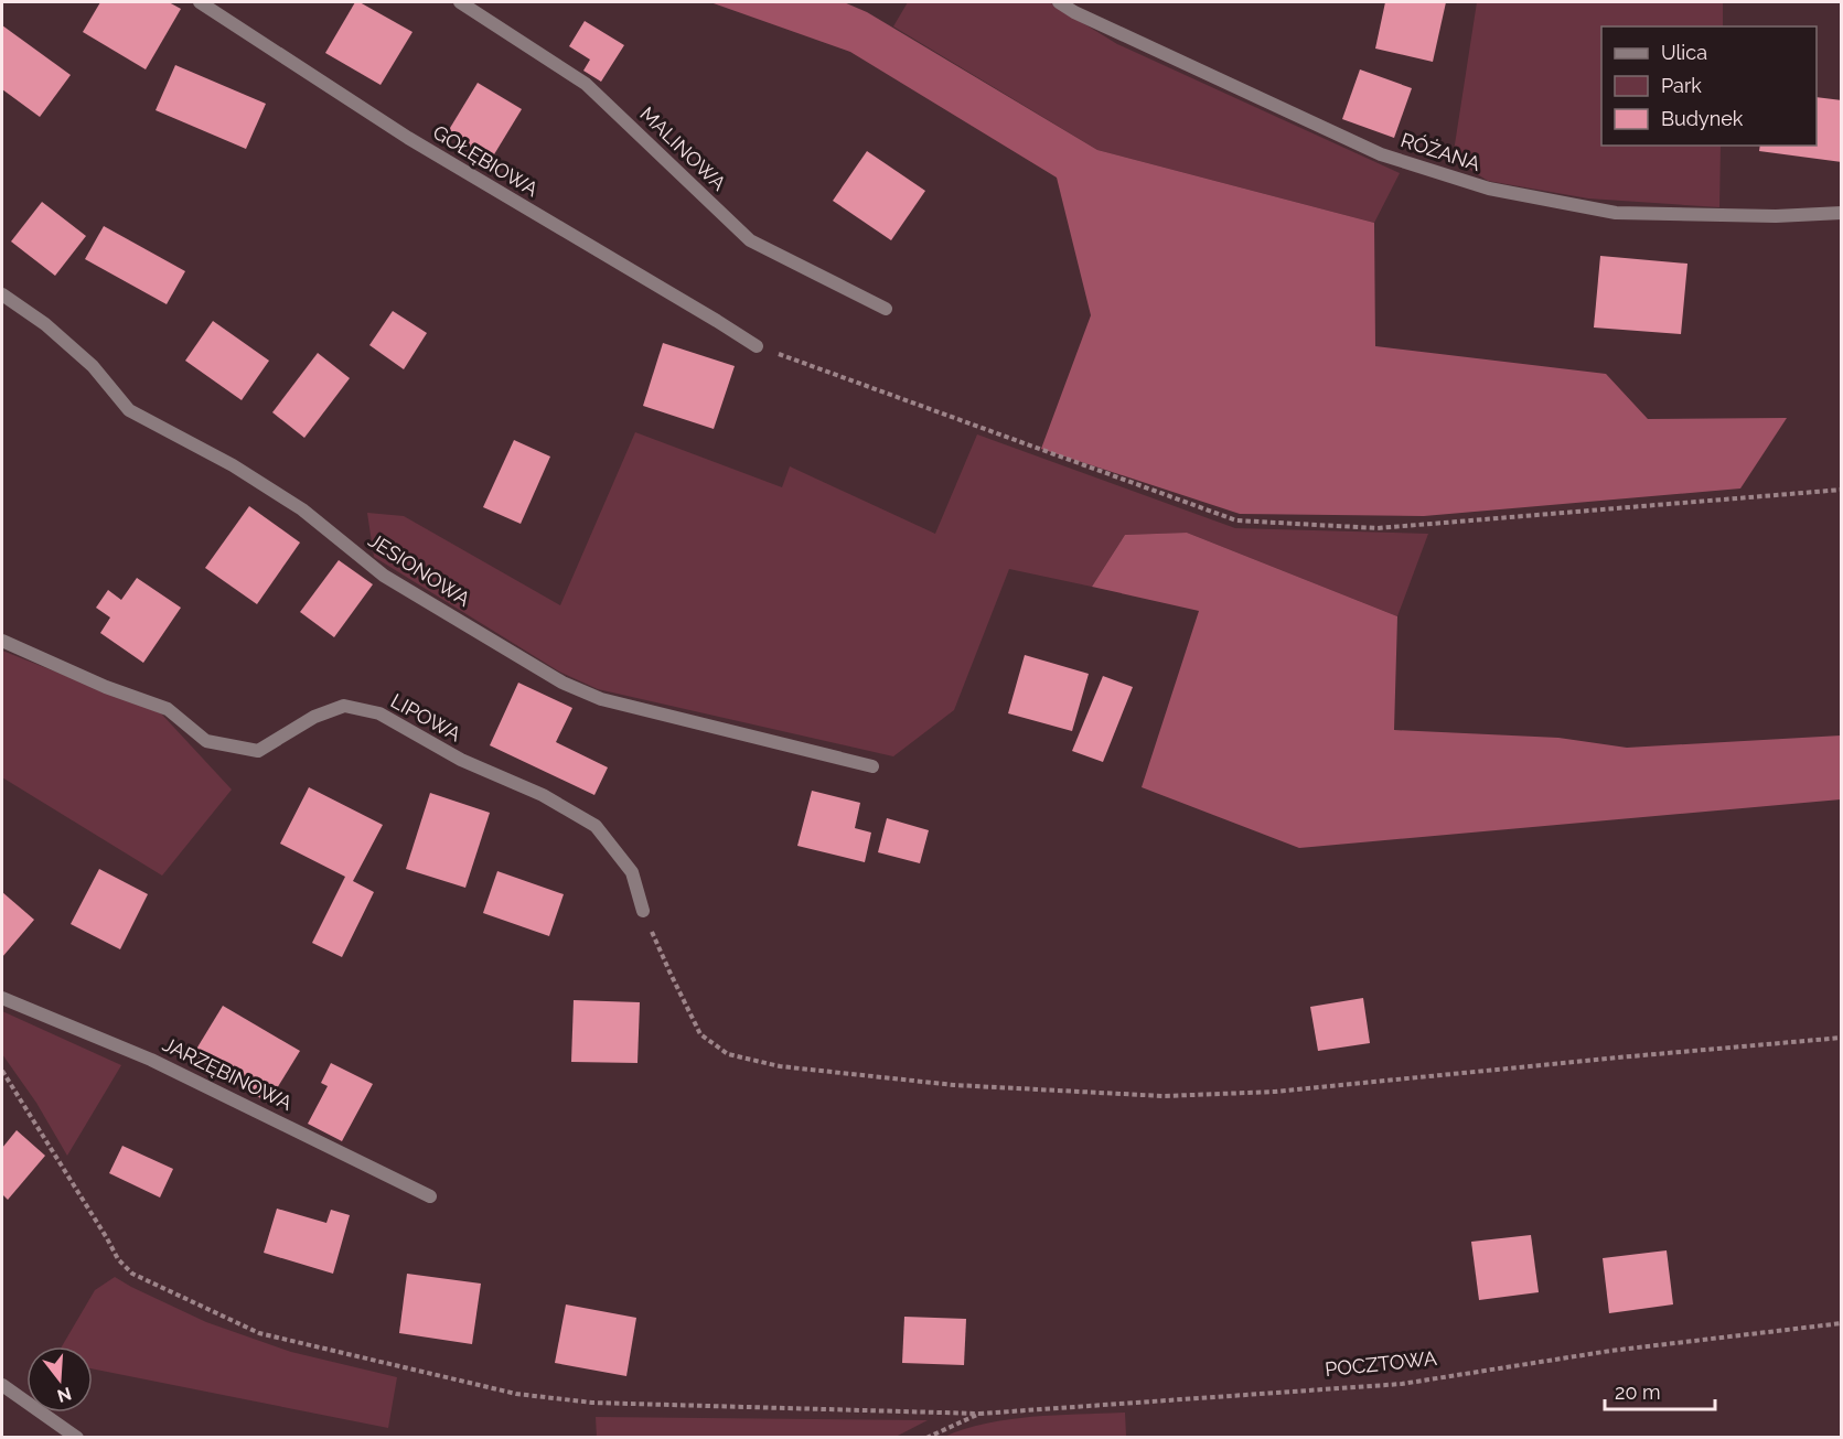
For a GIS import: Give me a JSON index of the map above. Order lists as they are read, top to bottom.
{
  "streets": {
    "street": [
      "MALINOWA",
      "RÓŻANA",
      "GOŁĘBIOWA",
      "JESIONOWA",
      "LIPOWA",
      "JARZĘBINOWA"
    ],
    "path": ["POCZTOWA"]
  },
  "legend": ["Ulica", "Park", "Budynek"],
  "scale_bar": "20 m",
  "north": "bottom"
}
